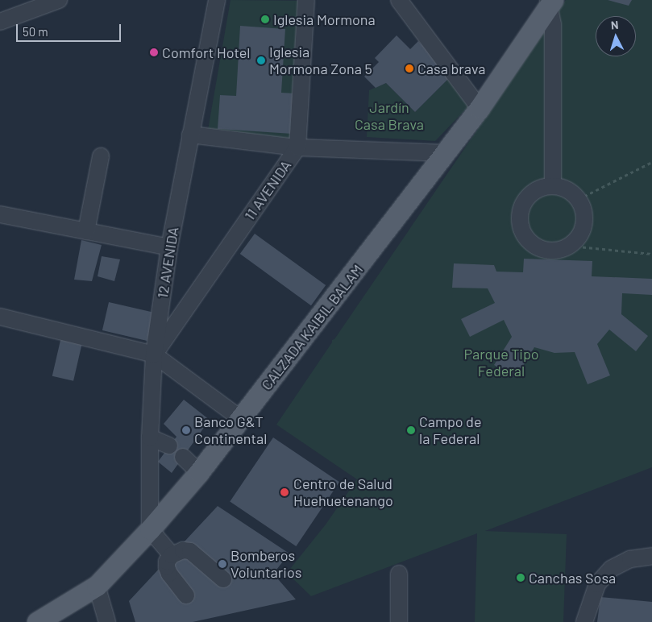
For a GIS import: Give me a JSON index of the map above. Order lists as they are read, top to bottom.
{
  "streets": {
    "main road": ["CALZADA KAIBIL BALAM"],
    "street": ["11 AVENIDA", "12 AVENIDA"]
  },
  "crossings": [
    ["11 AVENIDA", "12 AVENIDA"],
    ["12 AVENIDA", "CALZADA KAIBIL BALAM"]
  ],
  "parks": ["Jardín Casa Brava", "Parque Tipo Federal"],
  "places": [
    "Iglesia Mormona",
    "Comfort Hotel",
    "Iglesia Mormona Zona 5",
    "Casa brava",
    "Banco G&T Continental",
    "Campo de la Federal",
    "Centro de Salud Huehuetenango",
    "Bomberos Voluntarios",
    "Canchas Sosa"
  ],
  "scale_bar": "50 m",
  "north": "top"
}
